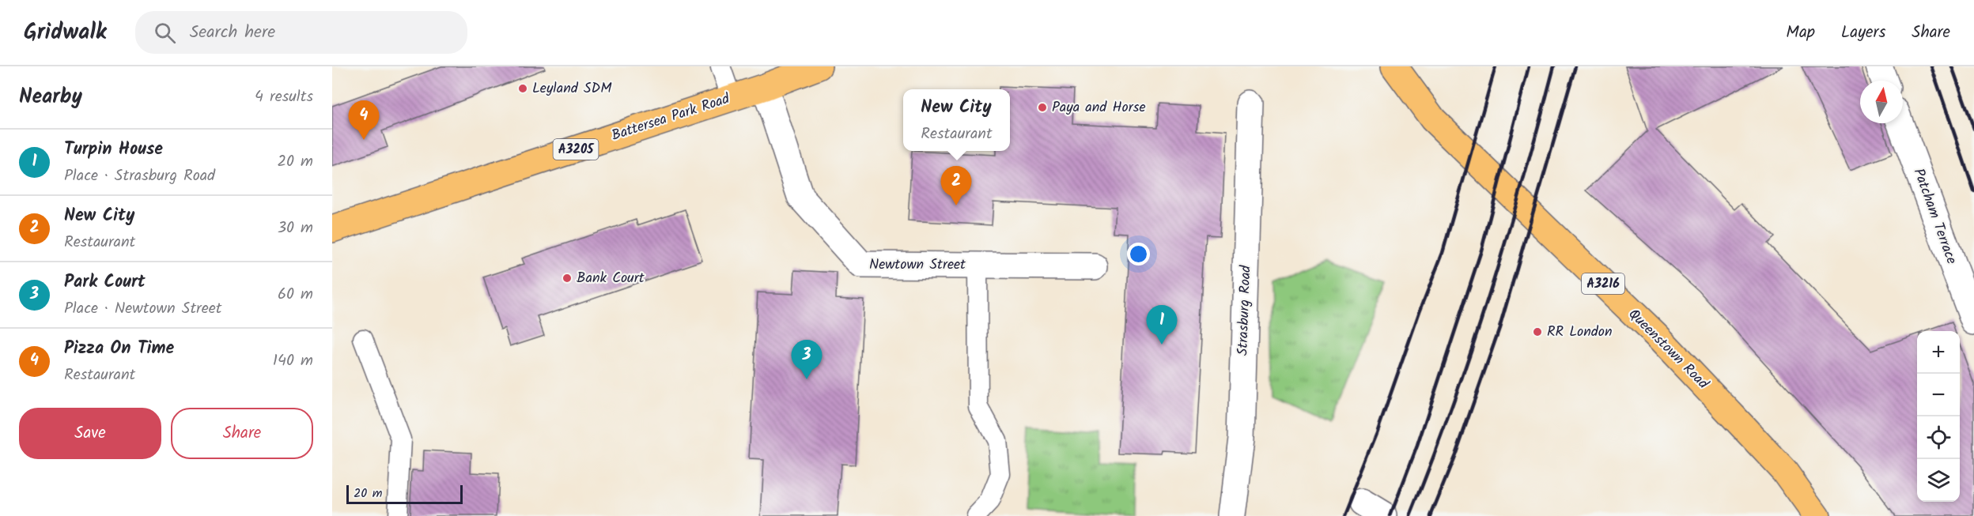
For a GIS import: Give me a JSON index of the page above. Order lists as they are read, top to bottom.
{
  "streets": {
    "main road": [
      "Battersea Park Road",
      "A3205",
      "A3216",
      "Queenstown Road"
    ],
    "street": ["Patcham Terrace", "Newtown Street", "Strasburg Road"]
  },
  "crossings": [
    ["Battersea Park Road", "Newtown Street"]
  ],
  "places": [
    "Leyland SDM",
    "Paya and Horse",
    "Bank Court",
    "RR London"
  ],
  "scale_bar": "20 m",
  "north": "top",
  "page": {
    "header": "Gridwalk",
    "search": "Search here",
    "nav": ["Map", "Layers", "Share"],
    "heading": ["Nearby", "4 results"],
    "popup": ["New City", "Restaurant"],
    "pins": [
      "4",
      "2",
      "1",
      "3"
    ],
    "list": [
      {
        "mark": "1",
        "name": "Turpin House",
        "note": "Place · Strasburg Road",
        "value": "20 m"
      },
      {
        "mark": "2",
        "name": "New City",
        "note": "Restaurant",
        "value": "30 m"
      },
      {
        "mark": "3",
        "name": "Park Court",
        "note": "Place · Newtown Street",
        "value": "60 m"
      },
      {
        "mark": "4",
        "name": "Pizza On Time",
        "note": "Restaurant",
        "value": "140 m"
      }
    ],
    "map_buttons": ["+", "−"],
    "buttons": ["Save", "Share"],
    "scale": "20 m"
  }
}
